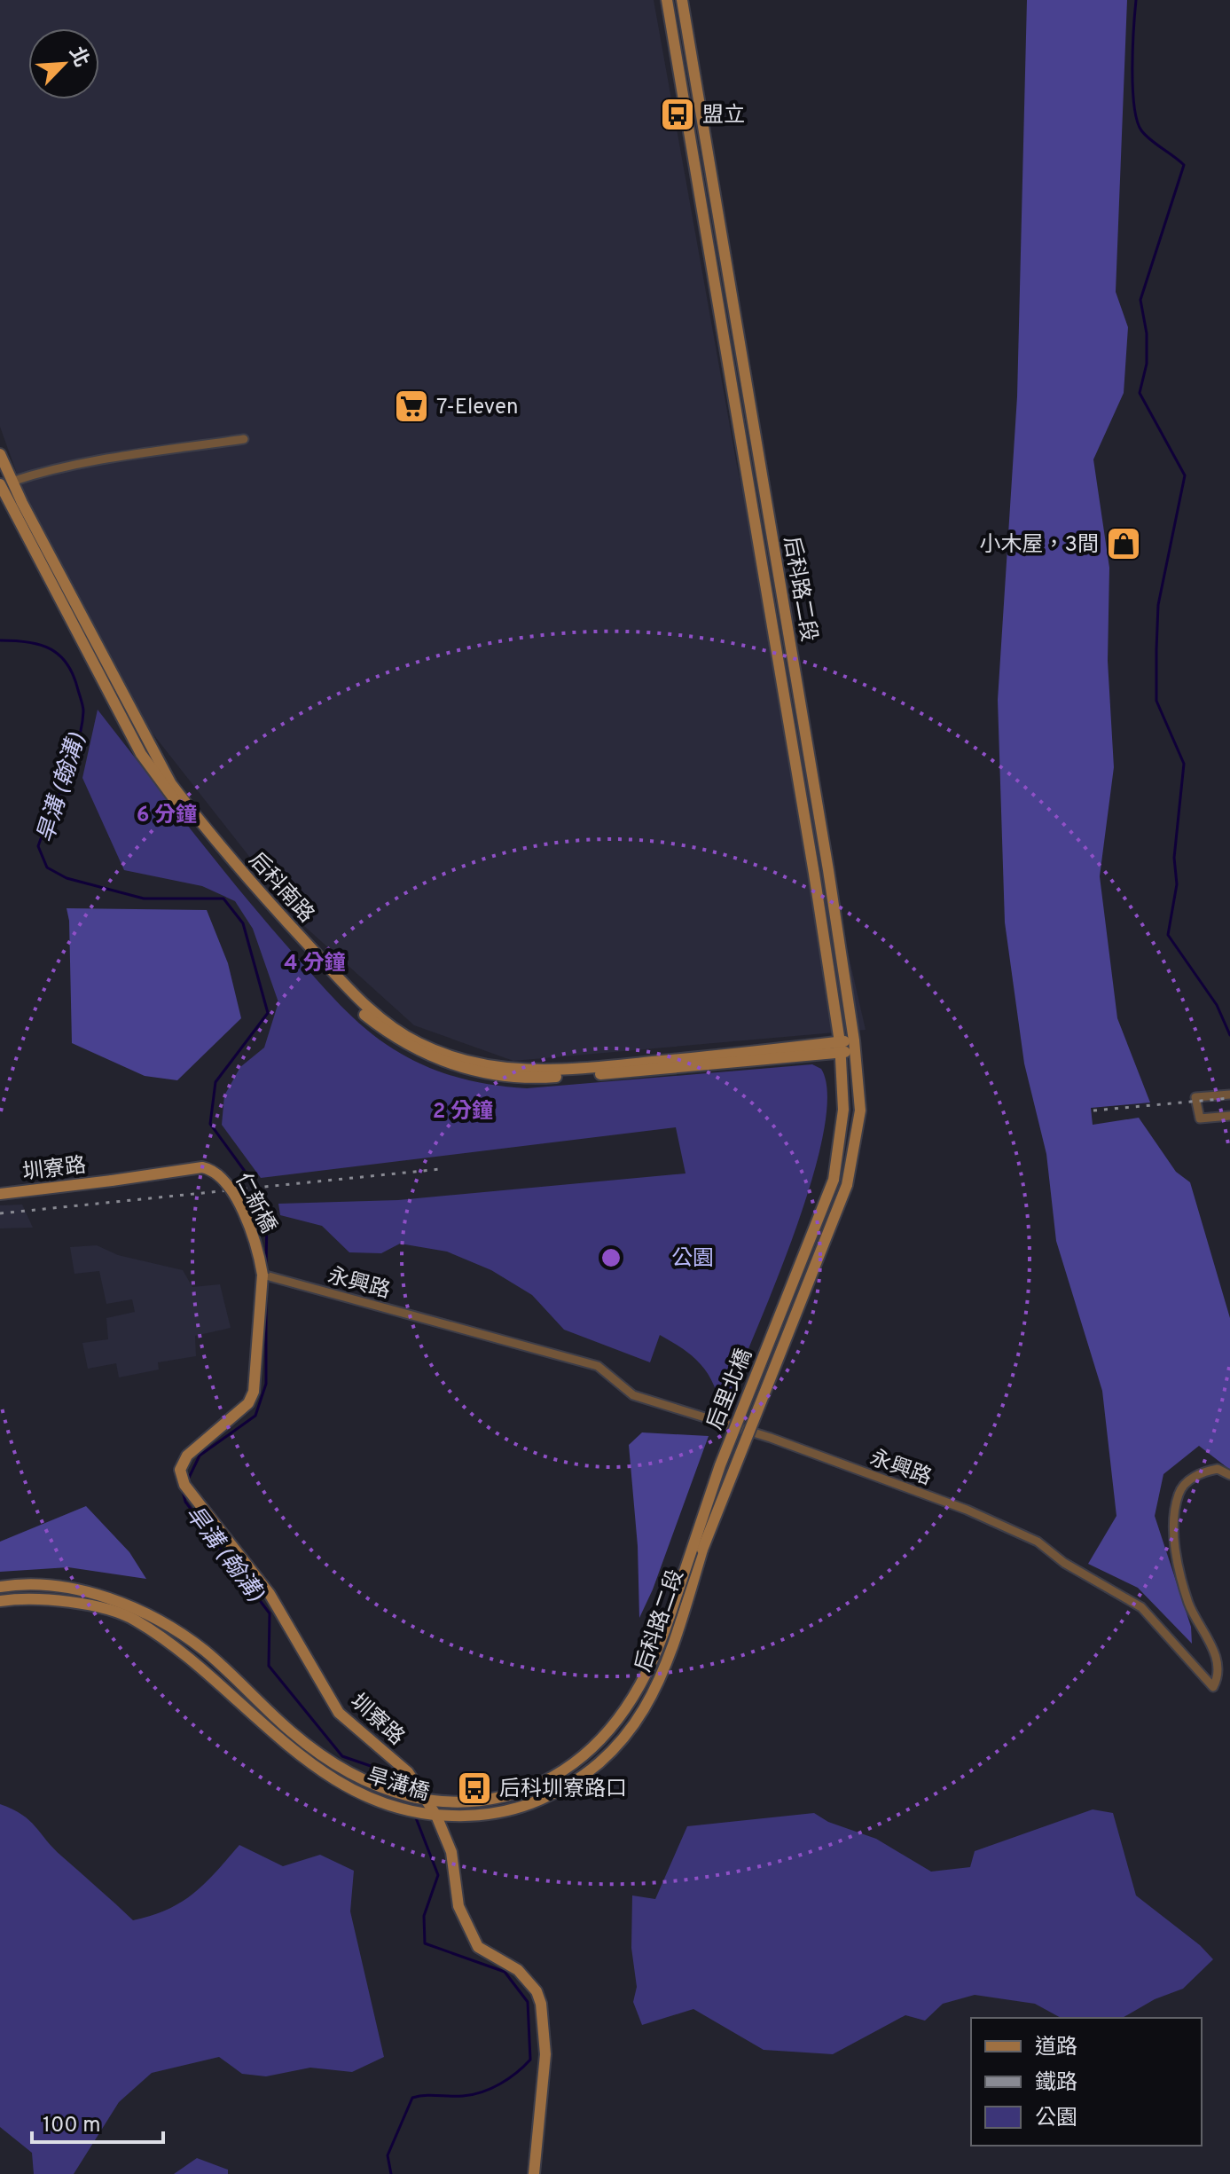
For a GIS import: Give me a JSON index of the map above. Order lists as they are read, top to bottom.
{
  "streets": {
    "street": [
      "后科路二段",
      "后科南路",
      "圳寮路",
      "仁新橋",
      "永興路",
      "后里北橋",
      "旱溝橋"
    ]
  },
  "crossings": [
    ["后科路二段", "后科南路"],
    ["后科路二段", "圳寮路"],
    ["后科路二段", "后里北橋"],
    ["后科路二段", "旱溝橋"],
    ["圳寮路", "仁新橋"],
    ["圳寮路", "永興路"],
    ["圳寮路", "旱溝橋"],
    ["仁新橋", "永興路"]
  ],
  "water": ["旱溝 (翰溝)"],
  "parks": ["公園"],
  "places": {
    "bus stop": ["盟立", "后科圳寮路口"],
    "supermarket": ["7-Eleven"],
    "shop": ["小木屋，3間"]
  },
  "legend": ["道路", "鐵路", "公園"],
  "scale_bar": "100 m",
  "north": "top right",
  "rings": ["6 分鐘", "4 分鐘", "2 分鐘"]
}
